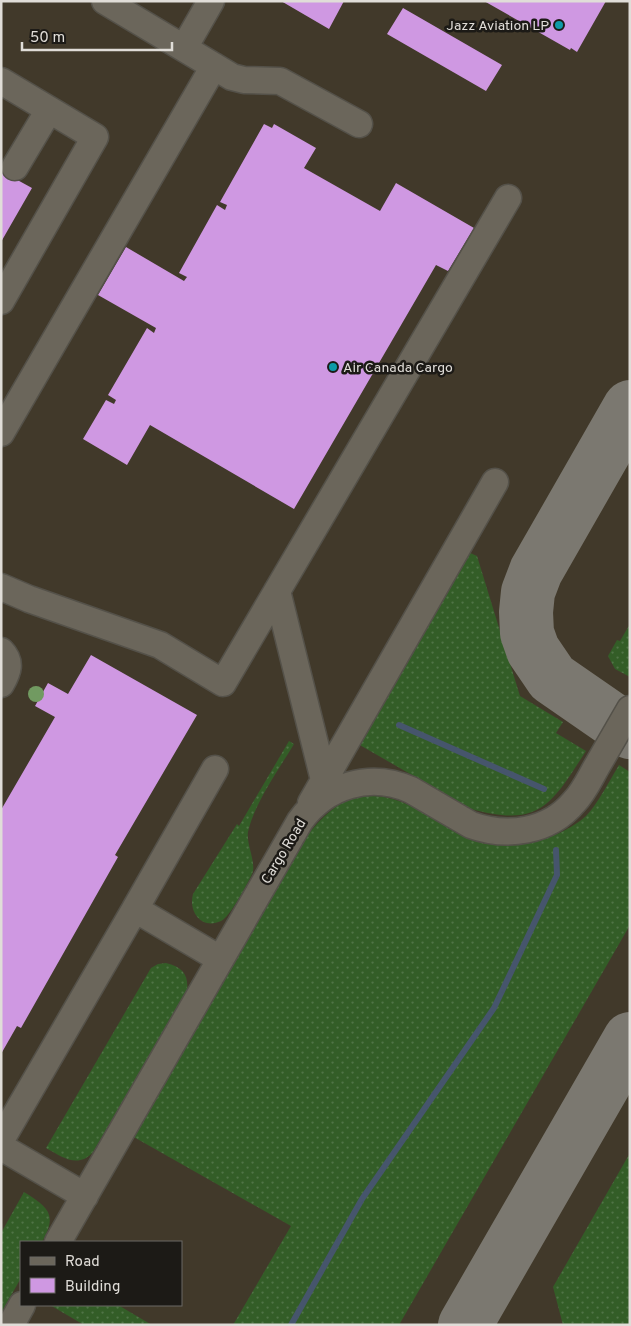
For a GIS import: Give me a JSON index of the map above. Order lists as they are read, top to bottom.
{
  "streets": {
    "lane": ["Cargo Road"]
  },
  "places": ["Jazz Aviation LP", "Air Canada Cargo"],
  "legend": ["Road", "Building"],
  "scale_bar": "50 m"
}
